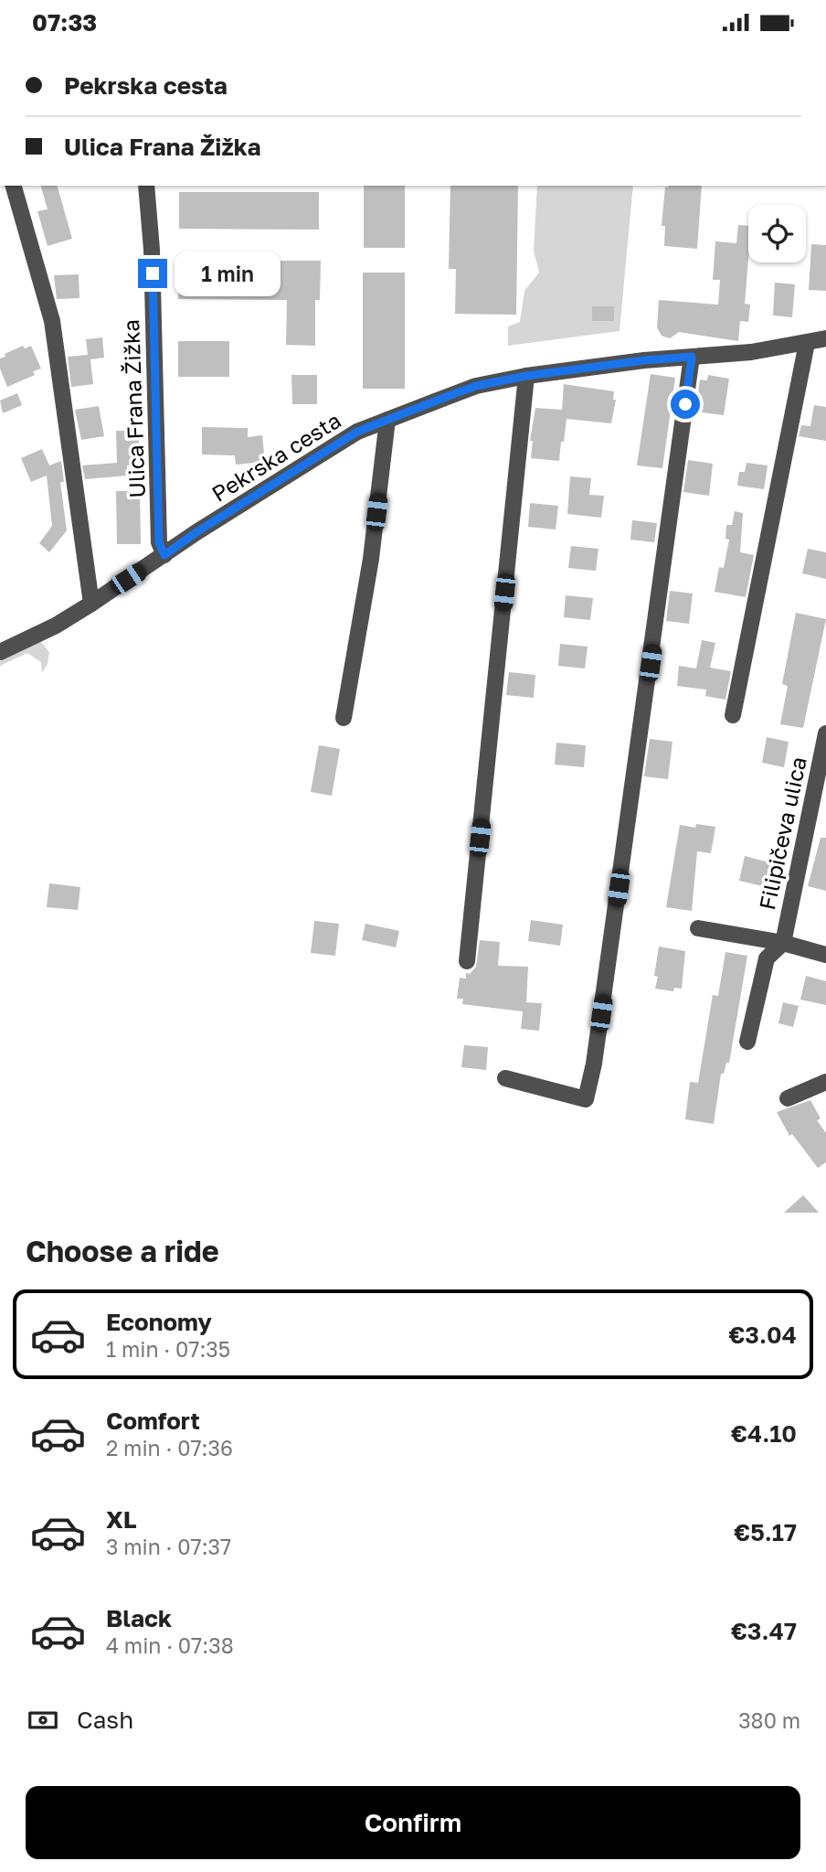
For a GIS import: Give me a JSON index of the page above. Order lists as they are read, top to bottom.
{
  "streets": {
    "street": ["Ulica Frana Žižka", "Pekrska cesta", "Filipičeva ulica"]
  },
  "crossings": [
    ["Ulica Frana Žižka", "Pekrska cesta"]
  ],
  "page": {
    "status": "07:33",
    "banner": ["Pekrska cesta", "Ulica Frana Žižka"],
    "bubble": "1 min",
    "heading": "Choose a ride",
    "list": [
      {
        "name": "Economy",
        "note": "1 min · 07:35",
        "value": "€3.04"
      },
      {
        "name": "Comfort",
        "note": "2 min · 07:36",
        "value": "€4.10"
      },
      {
        "name": "XL",
        "note": "3 min · 07:37",
        "value": "€5.17"
      },
      {
        "name": "Black",
        "note": "4 min · 07:38",
        "value": "€3.47"
      }
    ],
    "pay": ["Cash", "380 m"],
    "buttons": "Confirm"
  }
}
